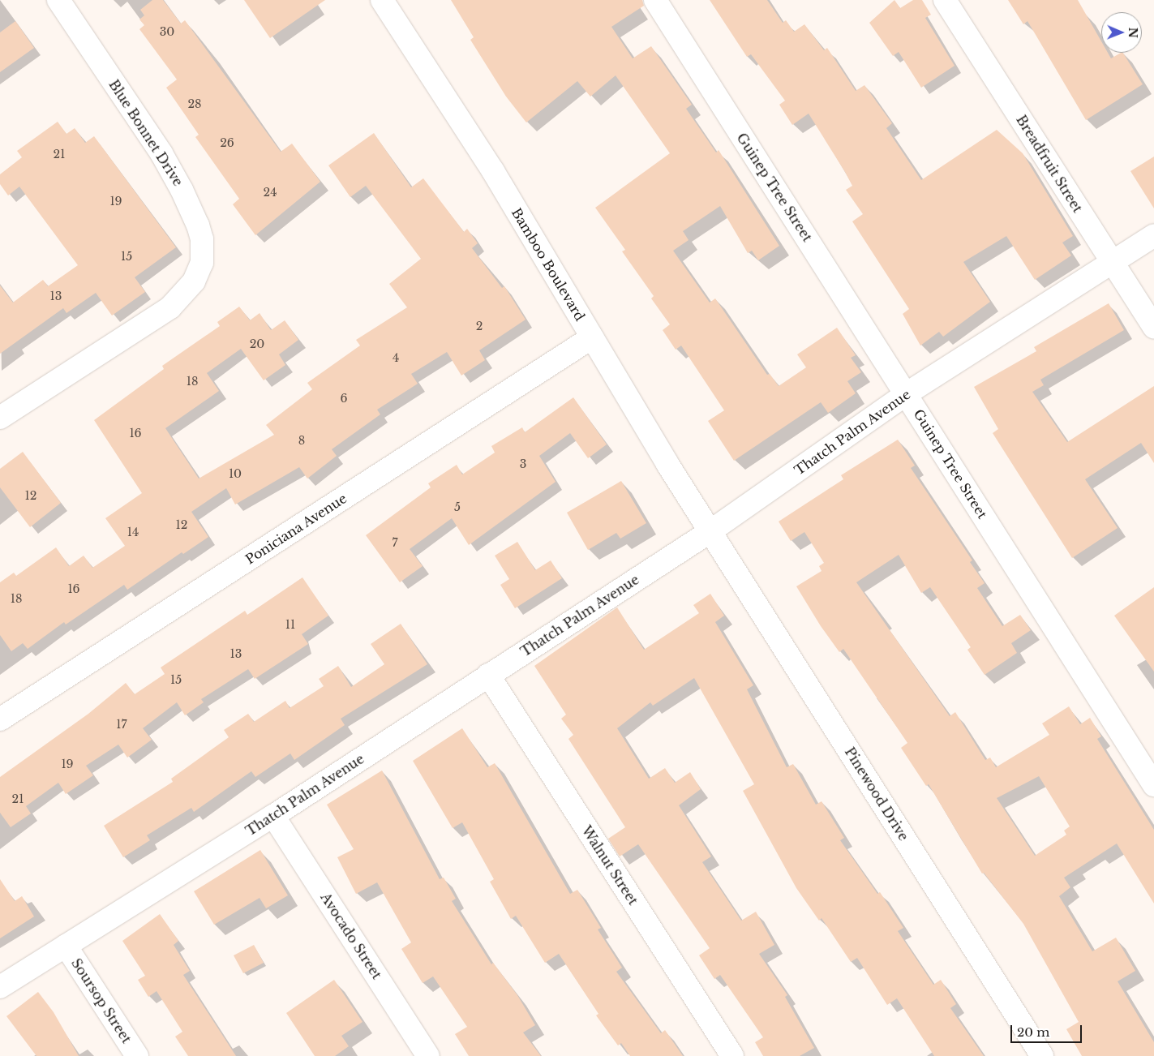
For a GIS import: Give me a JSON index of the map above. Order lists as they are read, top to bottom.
{
  "streets": {
    "street": [
      "Blue Bonnet Drive",
      "Breadfruit Street",
      "Guinep Tree Street",
      "Bamboo Boulevard",
      "Thatch Palm Avenue",
      "Poniciana Avenue",
      "Pinewood Drive",
      "Walnut Street",
      "Avocado Street",
      "Soursop Street"
    ]
  },
  "crossings": [
    ["Breadfruit Street", "Thatch Palm Avenue"],
    ["Guinep Tree Street", "Thatch Palm Avenue"],
    ["Bamboo Boulevard", "Thatch Palm Avenue"],
    ["Bamboo Boulevard", "Poniciana Avenue"],
    ["Bamboo Boulevard", "Pinewood Drive"],
    ["Thatch Palm Avenue", "Pinewood Drive"],
    ["Thatch Palm Avenue", "Walnut Street"],
    ["Thatch Palm Avenue", "Avocado Street"],
    ["Thatch Palm Avenue", "Soursop Street"]
  ],
  "house_numbers": [
    "30",
    "28",
    "26",
    "21",
    "24",
    "19",
    "15",
    "13",
    "2",
    "20",
    "4",
    "18",
    "6",
    "16",
    "8",
    "3",
    "10",
    "12",
    "5",
    "12",
    "14",
    "7",
    "16",
    "18",
    "11",
    "13",
    "15",
    "17",
    "19",
    "21"
  ],
  "scale_bar": "20 m",
  "north": "right"
}
